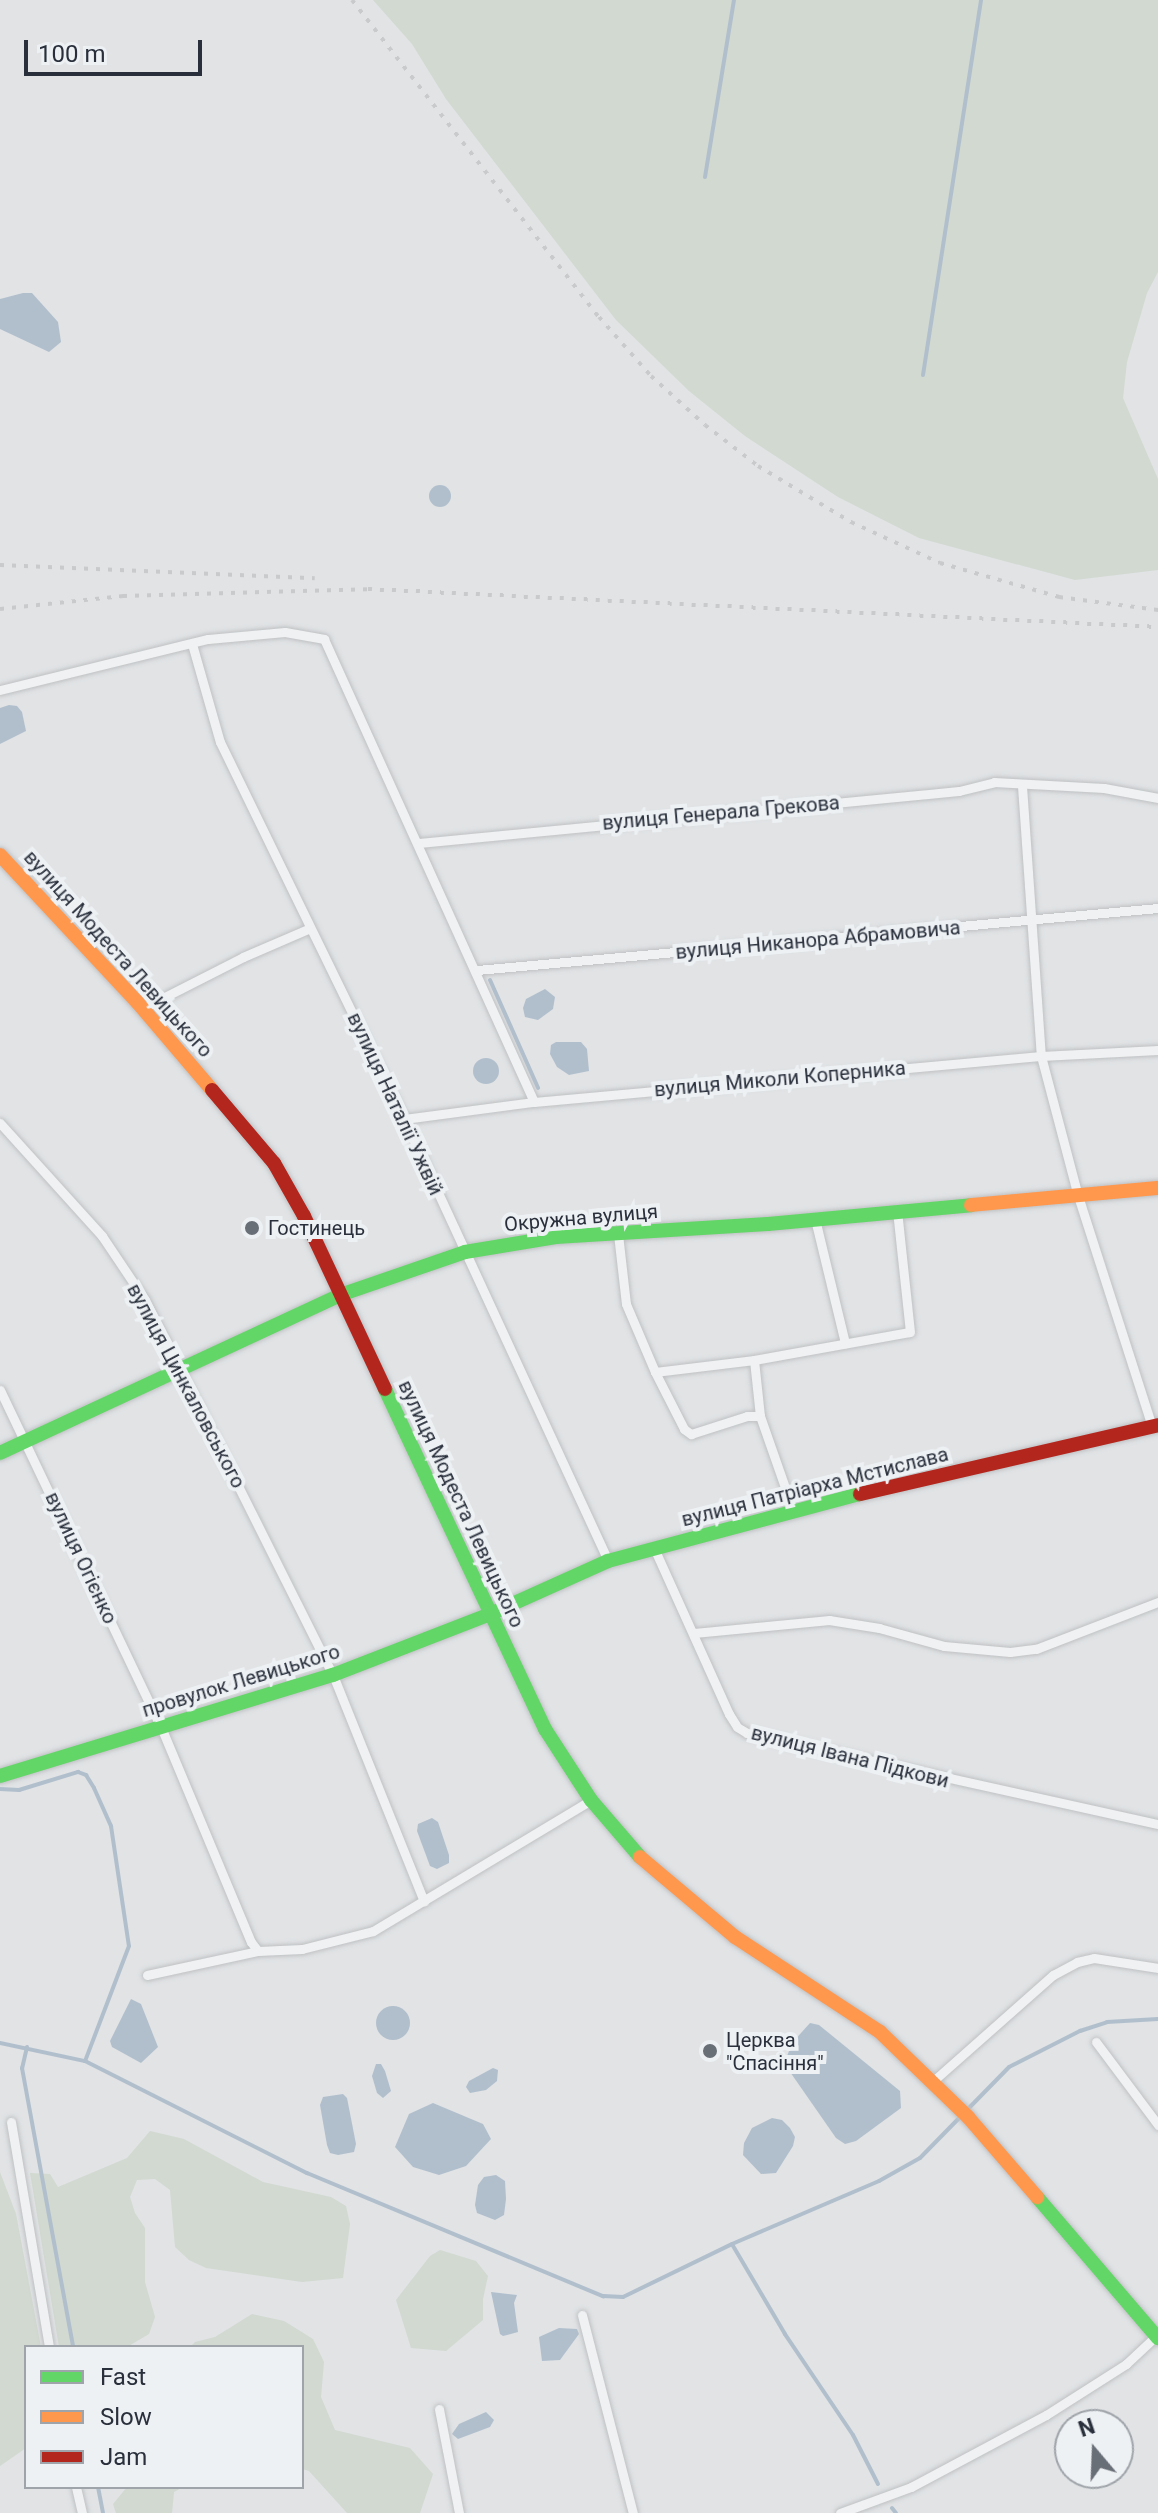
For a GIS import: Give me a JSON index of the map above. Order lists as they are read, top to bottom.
{
  "streets": {
    "street": [
      "вулиця Генерала Грекова",
      "вулиця Никанора Абрамовича",
      "вулиця Модеста Левицького",
      "вулиця Миколи Коперника",
      "вулиця Наталії Ужвій",
      "Окружна вулиця",
      "вулиця Цинкаловського",
      "вулиця Патріарха Мстислава",
      "вулиця Огієнко",
      "провулок Левицького",
      "вулиця Івана Підкови"
    ]
  },
  "crossings": [
    ["вулиця Модеста Левицького", "Окружна вулиця"],
    ["вулиця Модеста Левицького", "вулиця Патріарха Мстислава"],
    ["вулиця Модеста Левицького", "провулок Левицького"],
    ["вулиця Миколи Коперника", "вулиця Наталії Ужвій"],
    ["вулиця Наталії Ужвій", "Окружна вулиця"],
    ["вулиця Наталії Ужвій", "вулиця Патріарха Мстислава"],
    ["Окружна вулиця", "вулиця Цинкаловського"],
    ["Окружна вулиця", "вулиця Огієнко"],
    ["вулиця Цинкаловського", "провулок Левицького"],
    ["вулиця Патріарха Мстислава", "провулок Левицького"],
    ["вулиця Патріарха Мстислава", "вулиця Івана Підкови"],
    ["вулиця Огієнко", "провулок Левицького"]
  ],
  "places": ["Гостинець", "Церква \"Спасіння\""],
  "legend": ["Fast", "Slow", "Jam"],
  "scale_bar": "100 m",
  "north": "top"
}
